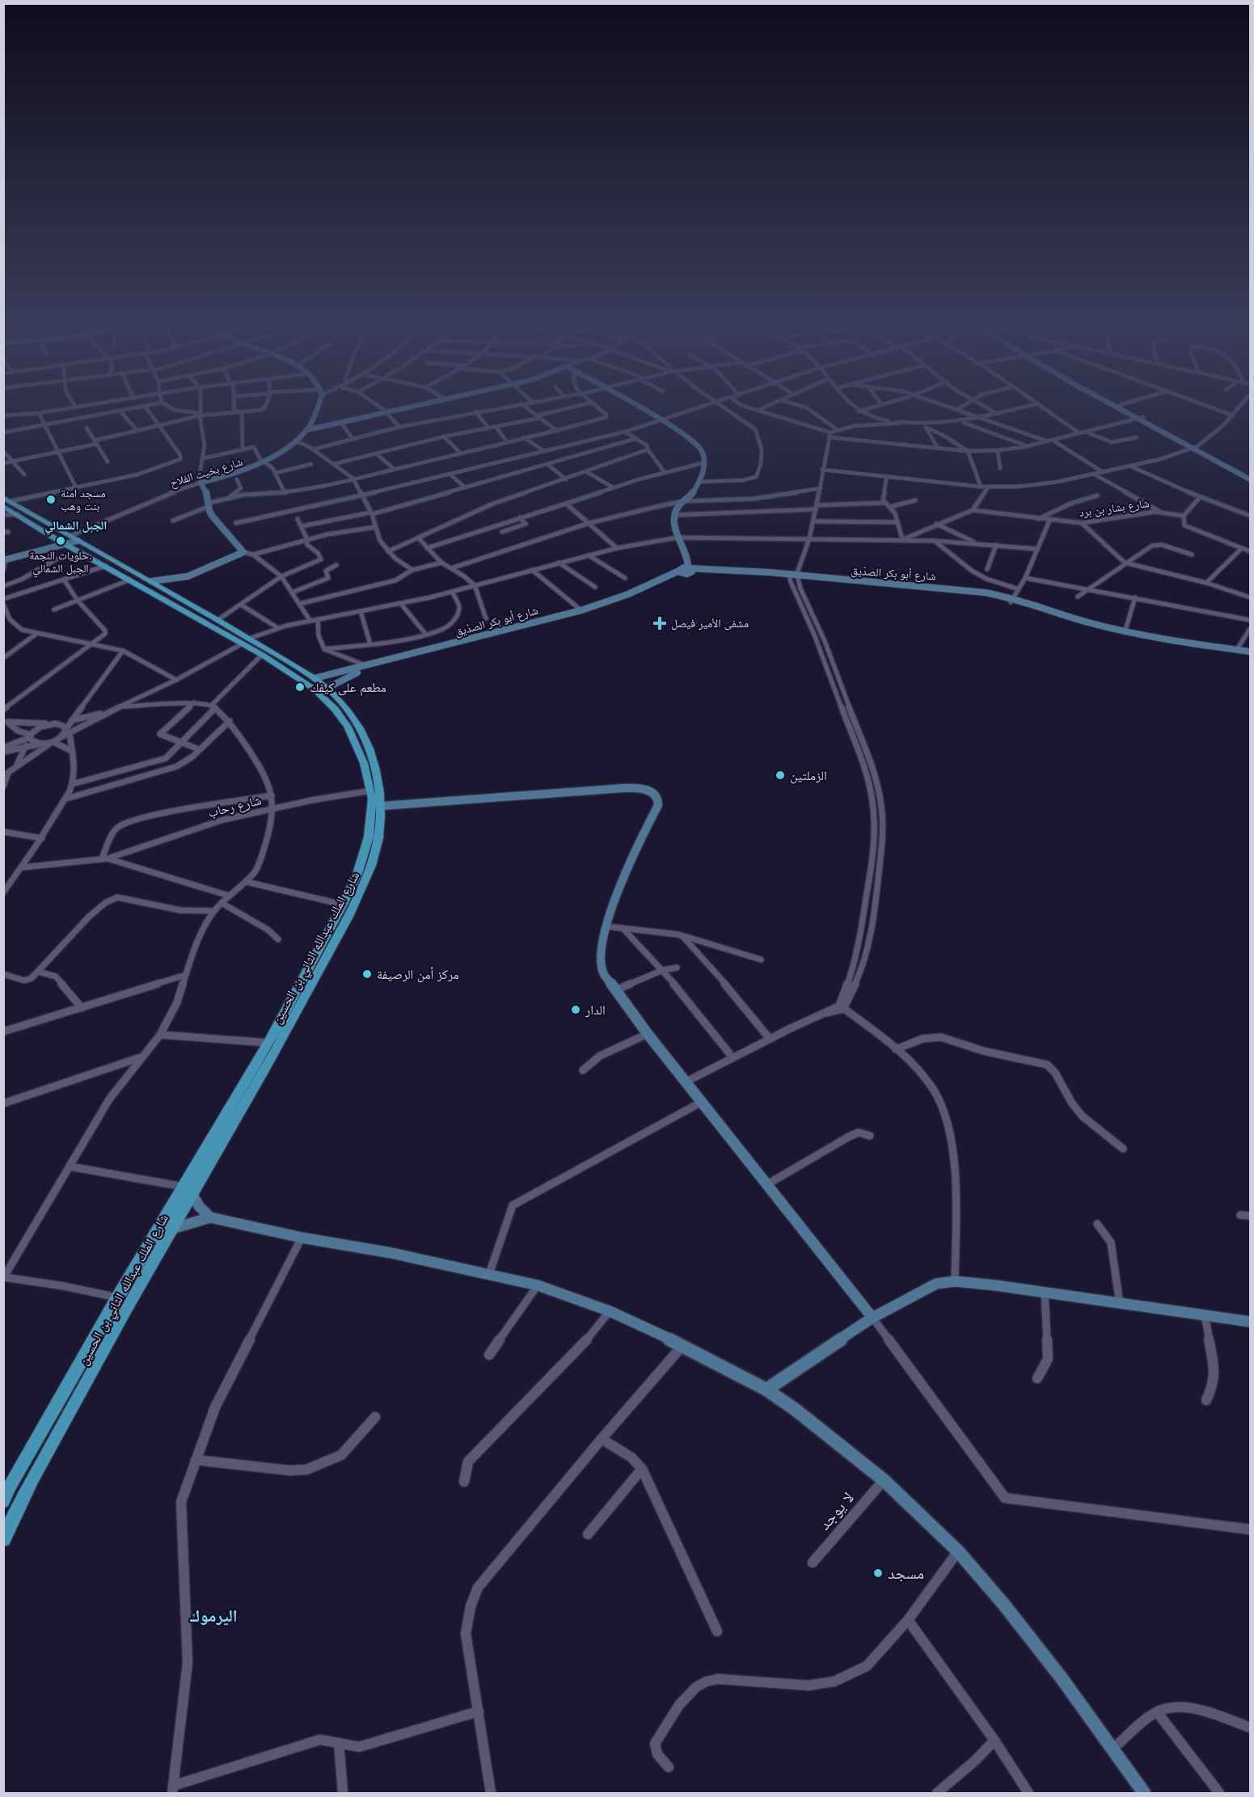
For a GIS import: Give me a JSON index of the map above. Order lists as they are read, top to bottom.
{
  "streets": {
    "main road": ["شارع الملك عبدالله الثاني بن الحسين"],
    "street": [
      "شارع بخيت الفلاح",
      "شارع بشار بن برد",
      "شارع أبو بكر الصدّيق",
      "شارع رحاب",
      "لا يوجد"
    ]
  },
  "crossings": [
    ["شارع بخيت الفلاح", "شارع الملك عبدالله الثاني بن الحسين"],
    ["شارع أبو بكر الصدّيق", "شارع الملك عبدالله الثاني بن الحسين"],
    ["شارع رحاب", "شارع الملك عبدالله الثاني بن الحسين"]
  ],
  "districts": ["الجبل الشمالي", "اليرموك"],
  "places": {
    "other": [
      "مسجد امنة بنت وهب",
      "حلويات النجمة. الجبل الشمالي",
      "مطعم على كيفك",
      "الزملتين",
      "مركز أمن الرصيفة",
      "الدار",
      "مسجد"
    ],
    "health": ["مشفى الأمير فيصل"]
  }
}
